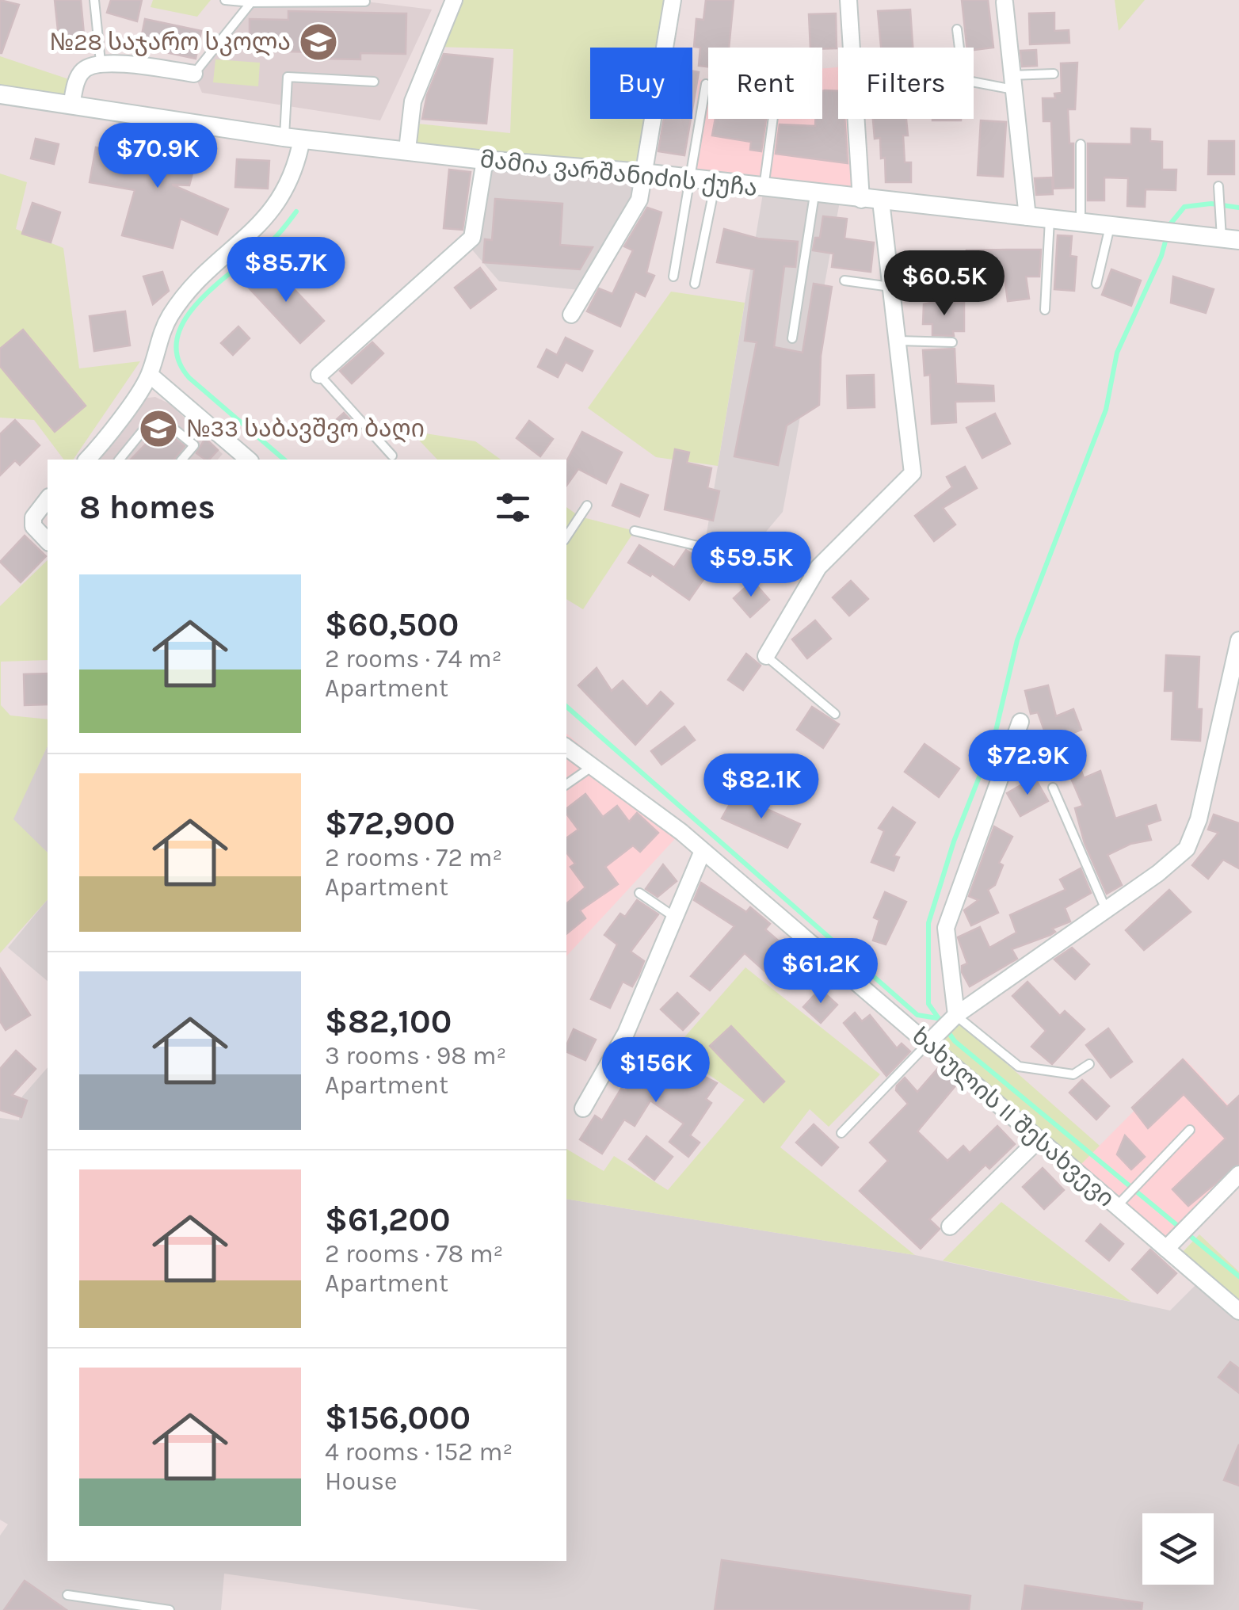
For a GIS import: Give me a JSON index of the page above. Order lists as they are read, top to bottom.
{
  "streets": {
    "street": ["მამია ვარშანიძის ქუჩა", "ხახულის II შესახვევი"]
  },
  "places": {
    "school or university": ["№28 საჯარო სკოლა", "№33 საბავშვო ბაღი"]
  },
  "page": {
    "chip": ["Buy", "Rent", "Filters"],
    "price": [
      "$70.9K",
      "$85.7K",
      "$60.5K",
      "$59.5K",
      "$72.9K",
      "$82.1K",
      "$61.2K",
      "$156K"
    ],
    "heading": "8 homes",
    "list": [
      {
        "name": "$60,500",
        "note": "2 rooms · 74 m² · Apartment"
      },
      {
        "name": "$72,900",
        "note": "2 rooms · 72 m² · Apartment"
      },
      {
        "name": "$82,100",
        "note": "3 rooms · 98 m² · Apartment"
      },
      {
        "name": "$61,200",
        "note": "2 rooms · 78 m² · Apartment"
      },
      {
        "name": "$156,000",
        "note": "4 rooms · 152 m² · House"
      }
    ]
  }
}
